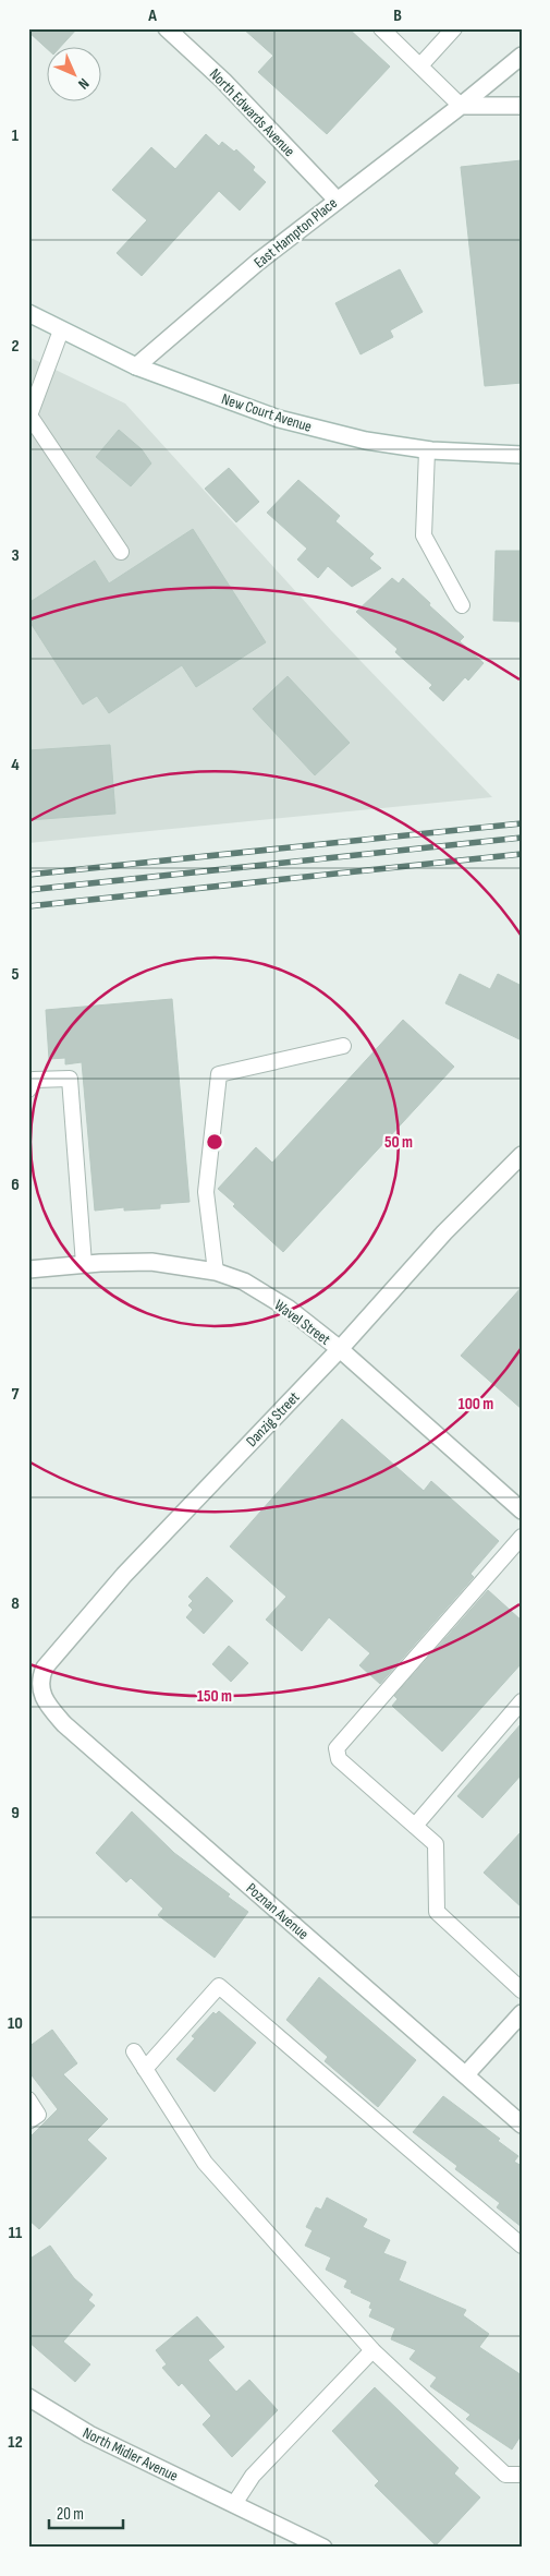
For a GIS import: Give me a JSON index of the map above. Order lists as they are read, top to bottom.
{
  "streets": {
    "street": [
      "North Edwards Avenue",
      "East Hampton Place",
      "New Court Avenue",
      "Wavel Street",
      "Danzig Street",
      "Poznan Avenue",
      "North Midler Avenue"
    ]
  },
  "crossings": [
    ["North Edwards Avenue", "East Hampton Place"],
    ["East Hampton Place", "New Court Avenue"],
    ["Wavel Street", "Danzig Street"],
    ["Danzig Street", "Poznan Avenue"]
  ],
  "scale_bar": "20 m",
  "north": "bottom right",
  "grid": {
    "columns": ["A", "B"],
    "rows": [
      "1",
      "2",
      "3",
      "4",
      "5",
      "6",
      "7",
      "8",
      "9",
      "10",
      "11",
      "12"
    ]
  },
  "rings": ["50 m", "100 m", "150 m"]
}
